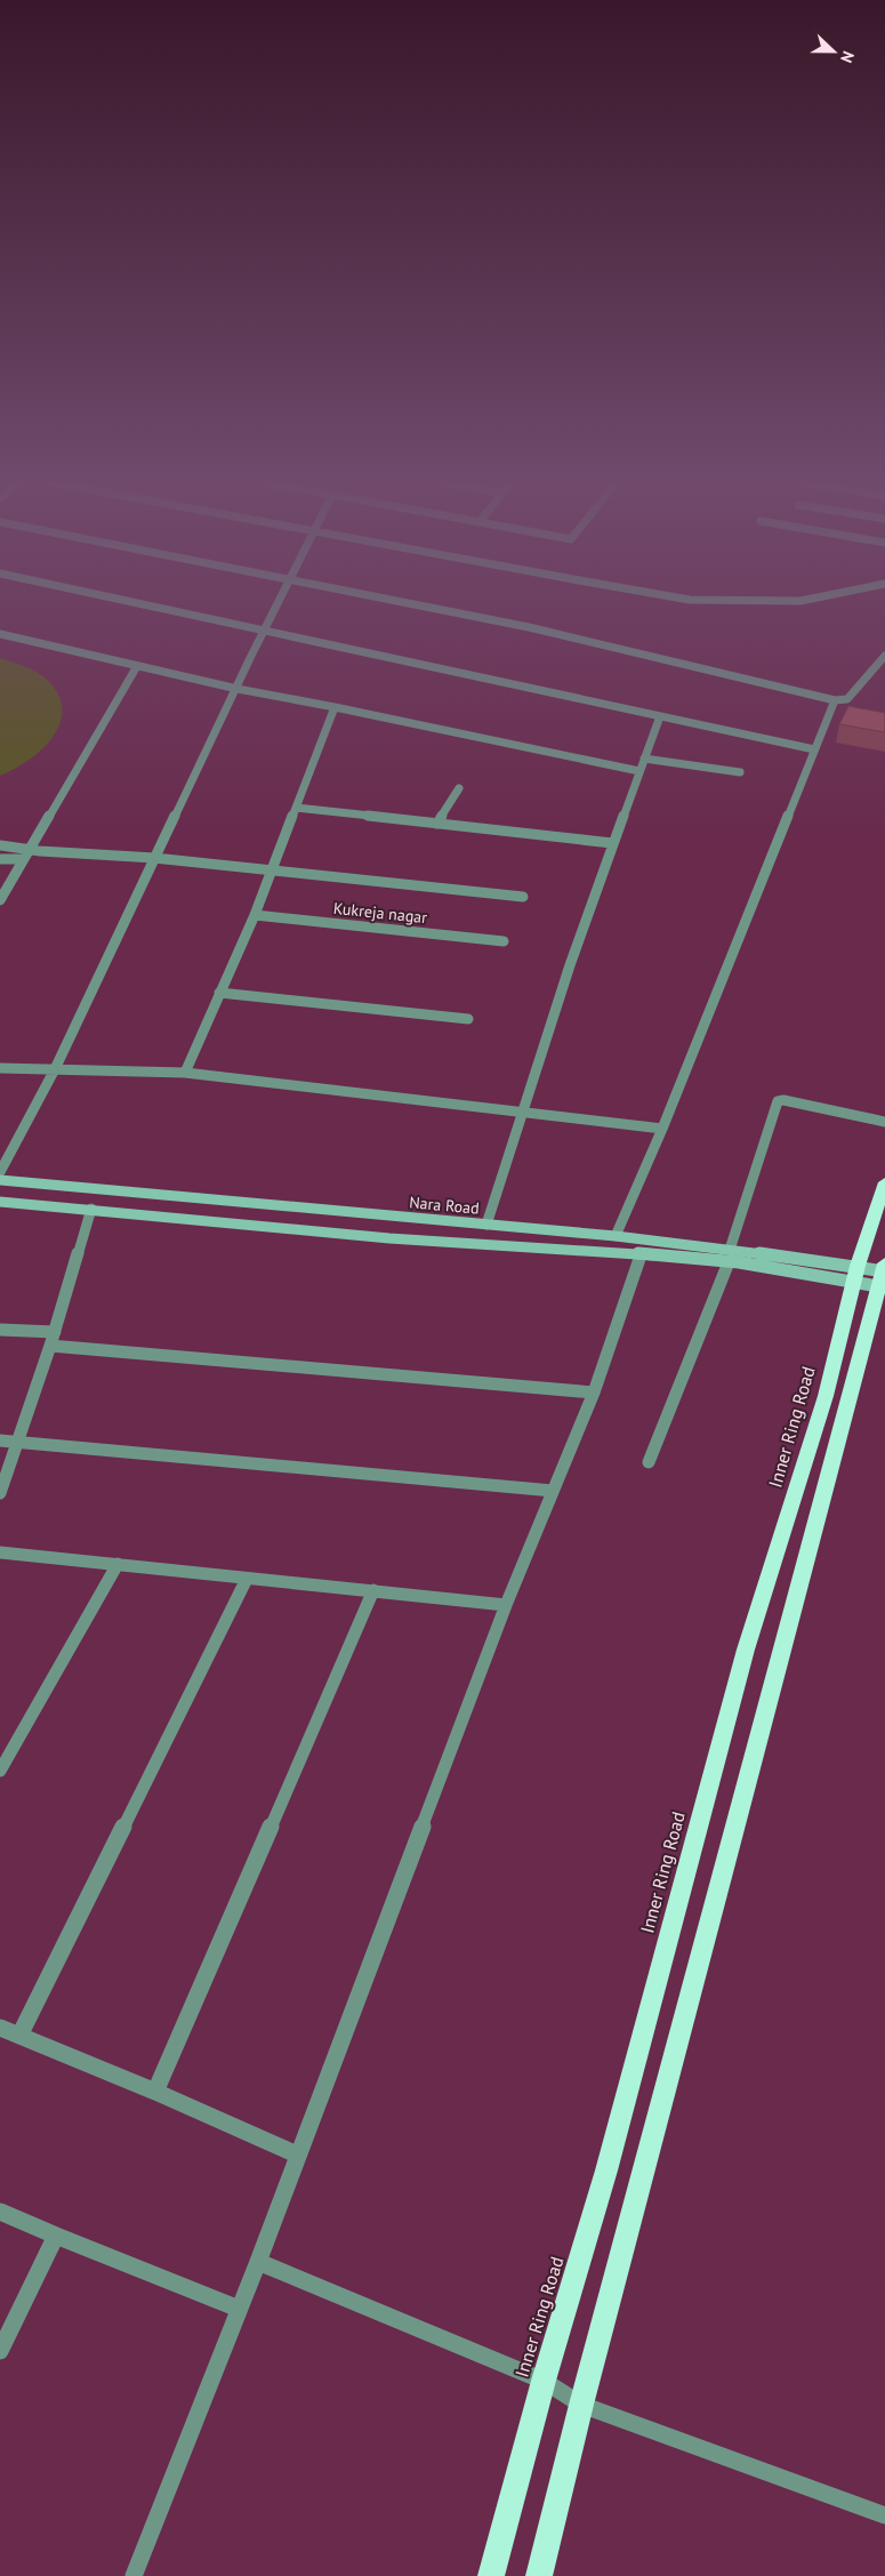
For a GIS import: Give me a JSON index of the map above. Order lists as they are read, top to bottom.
{
  "streets": {
    "highway": ["Inner Ring Road"],
    "main road": ["Nara Road"],
    "street": ["Kukreja nagar"]
  },
  "crossings": [
    ["Nara Road", "Inner Ring Road"]
  ],
  "north": "right"
}
